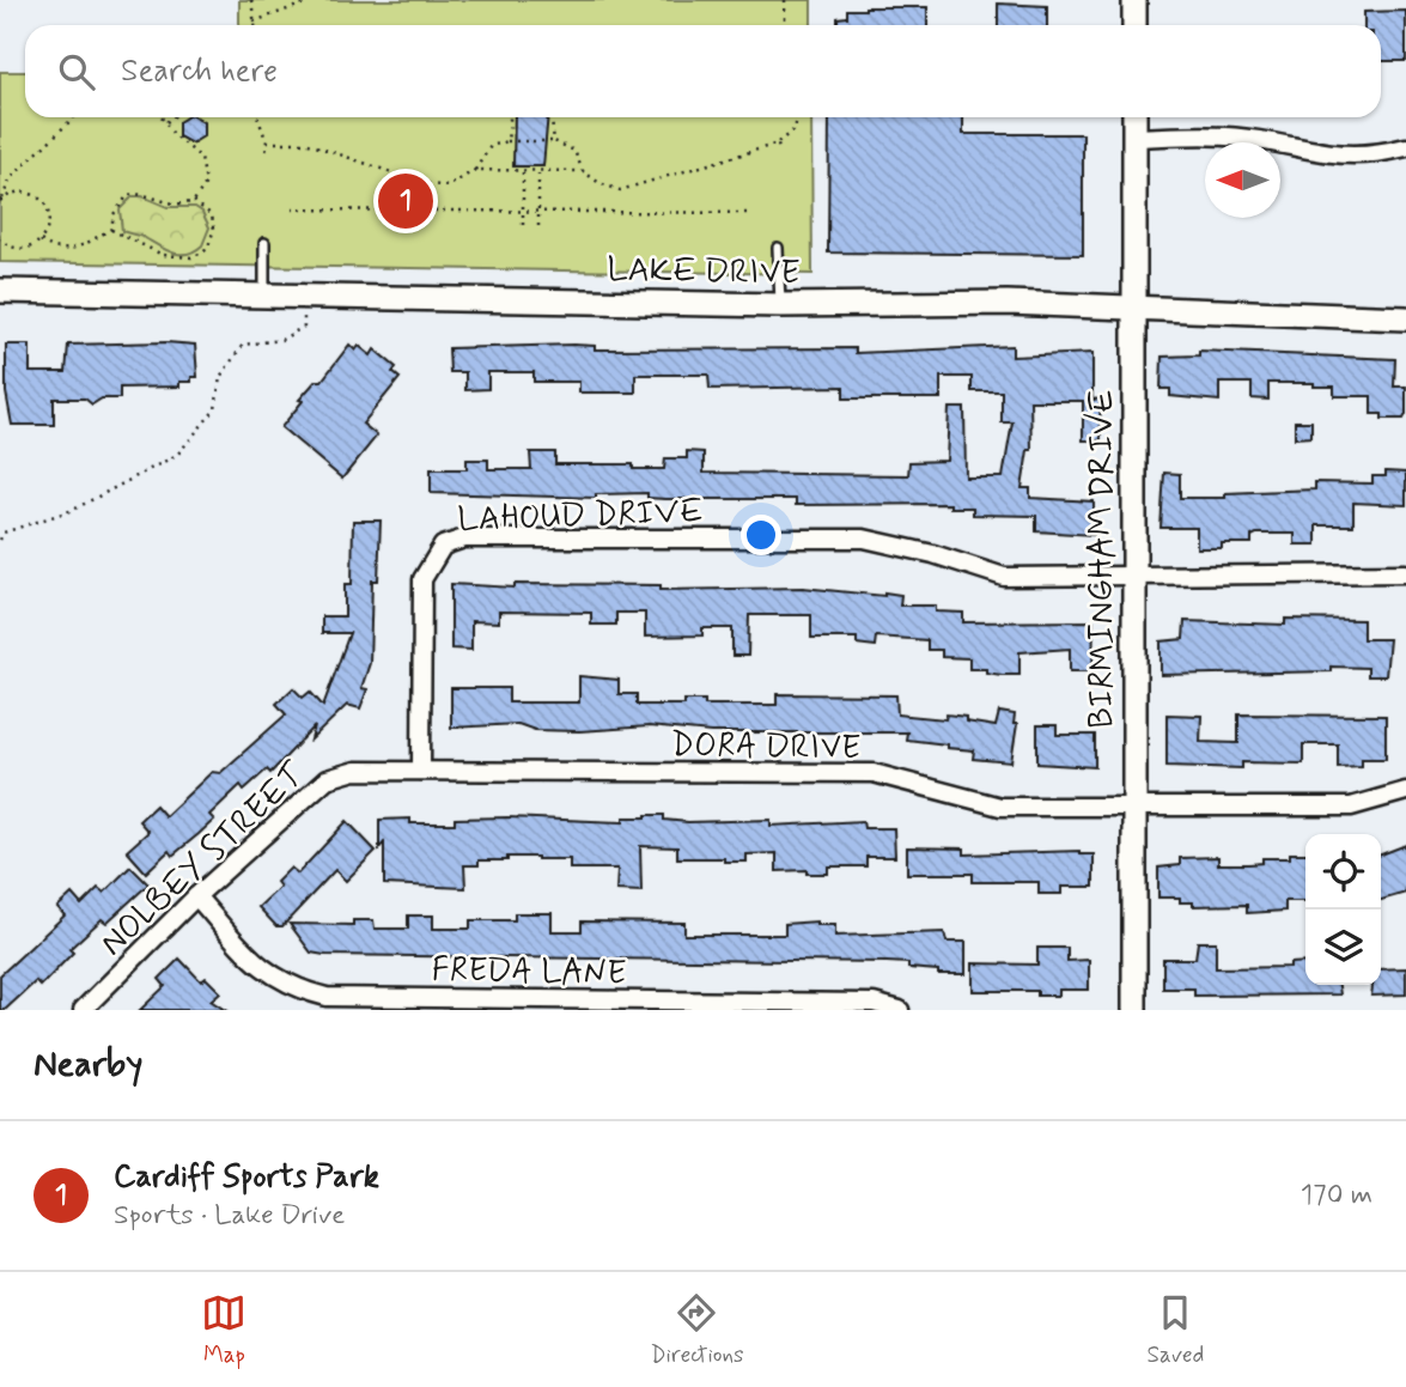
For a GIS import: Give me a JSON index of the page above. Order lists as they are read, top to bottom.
{
  "streets": {
    "main road": ["LAKE DRIVE", "BIRMINGHAM DRIVE"],
    "street": [
      "LAHOUD DRIVE",
      "DORA DRIVE",
      "NOLBEY STREET",
      "FREDA LANE"
    ]
  },
  "crossings": [
    ["LAKE DRIVE", "BIRMINGHAM DRIVE"],
    ["LAHOUD DRIVE", "BIRMINGHAM DRIVE"],
    ["LAHOUD DRIVE", "DORA DRIVE"],
    ["LAHOUD DRIVE", "NOLBEY STREET"],
    ["BIRMINGHAM DRIVE", "DORA DRIVE"],
    ["DORA DRIVE", "NOLBEY STREET"],
    ["NOLBEY STREET", "FREDA LANE"]
  ],
  "north": "left",
  "page": {
    "search": "Search here",
    "pins": "1",
    "heading": "Nearby",
    "list": [
      {
        "mark": "1",
        "name": "Cardiff Sports Park",
        "note": "Sports · Lake Drive",
        "value": "170 m"
      }
    ],
    "nav": ["Map", "Directions", "Saved"]
  }
}
